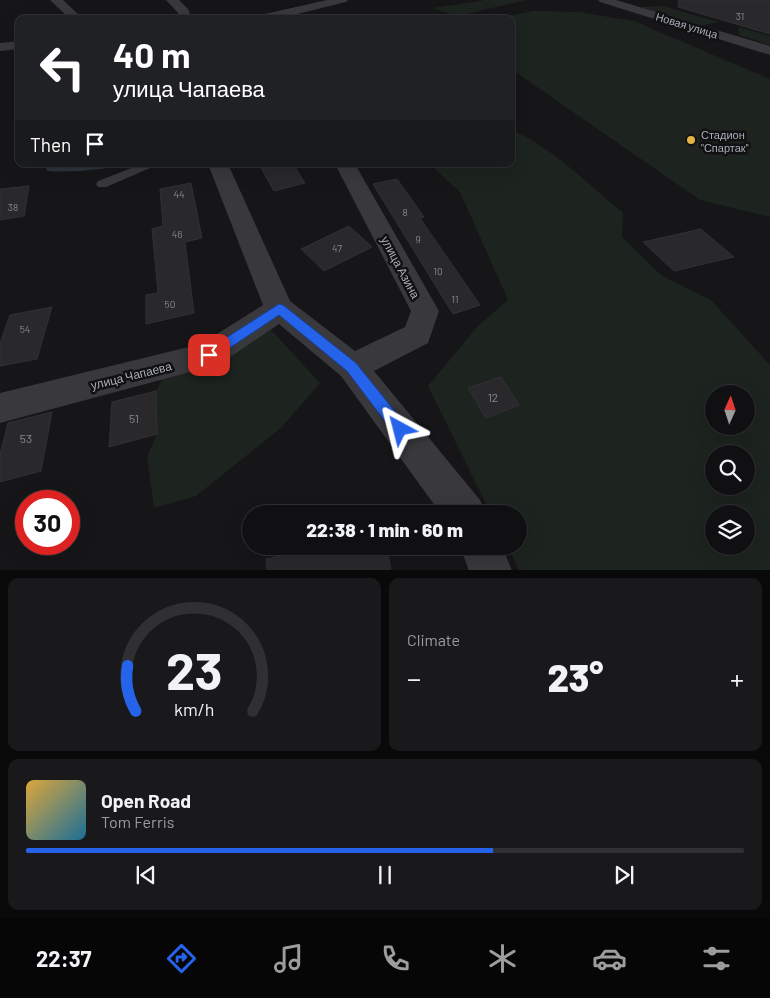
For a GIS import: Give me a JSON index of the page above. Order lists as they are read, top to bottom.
{
  "streets": {
    "street": ["Новая улица", "улица Азина", "улица Чапаева"]
  },
  "places": ["Стадион \"Спартак\""],
  "house_numbers": [
    "31",
    "44",
    "38",
    "8",
    "46",
    "9",
    "47",
    "10",
    "11",
    "50",
    "54",
    "12",
    "51",
    "53"
  ],
  "north": "top",
  "page": {
    "turn": ["40 m", "улица Чапаева"],
    "then": "Then",
    "limit": "30",
    "trip": "22:38 · 1 min · 60 m",
    "tile": "Climate",
    "heat": ["−", "23°", "+"],
    "song": ["Open Road", "Tom Ferris"],
    "tabs": "22:37",
    "gauge": ["23", "km/h"]
  }
}
